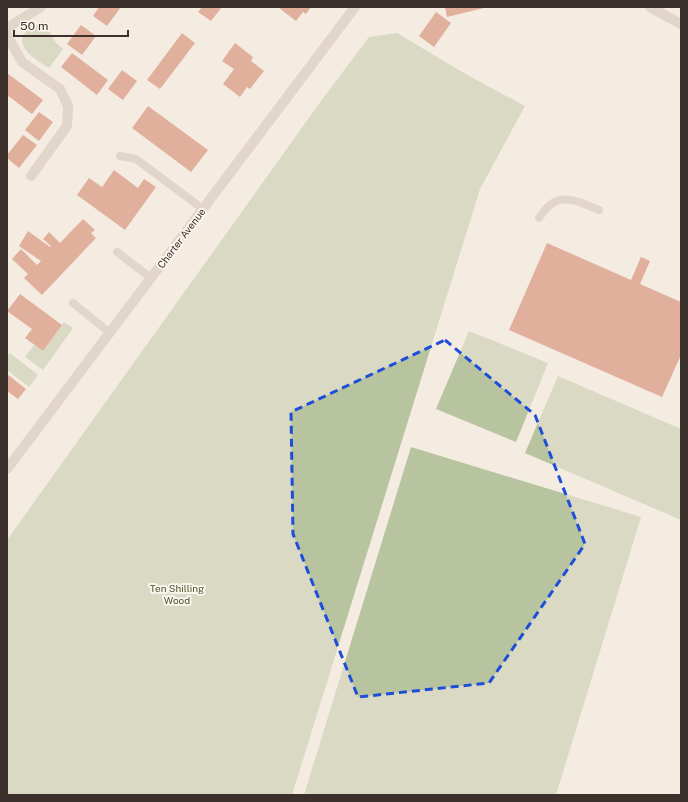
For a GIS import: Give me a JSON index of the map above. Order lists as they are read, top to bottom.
{
  "streets": {
    "street": ["Charter Avenue"]
  },
  "parks": ["Ten Shilling Wood"],
  "scale_bar": "50 m"
}
